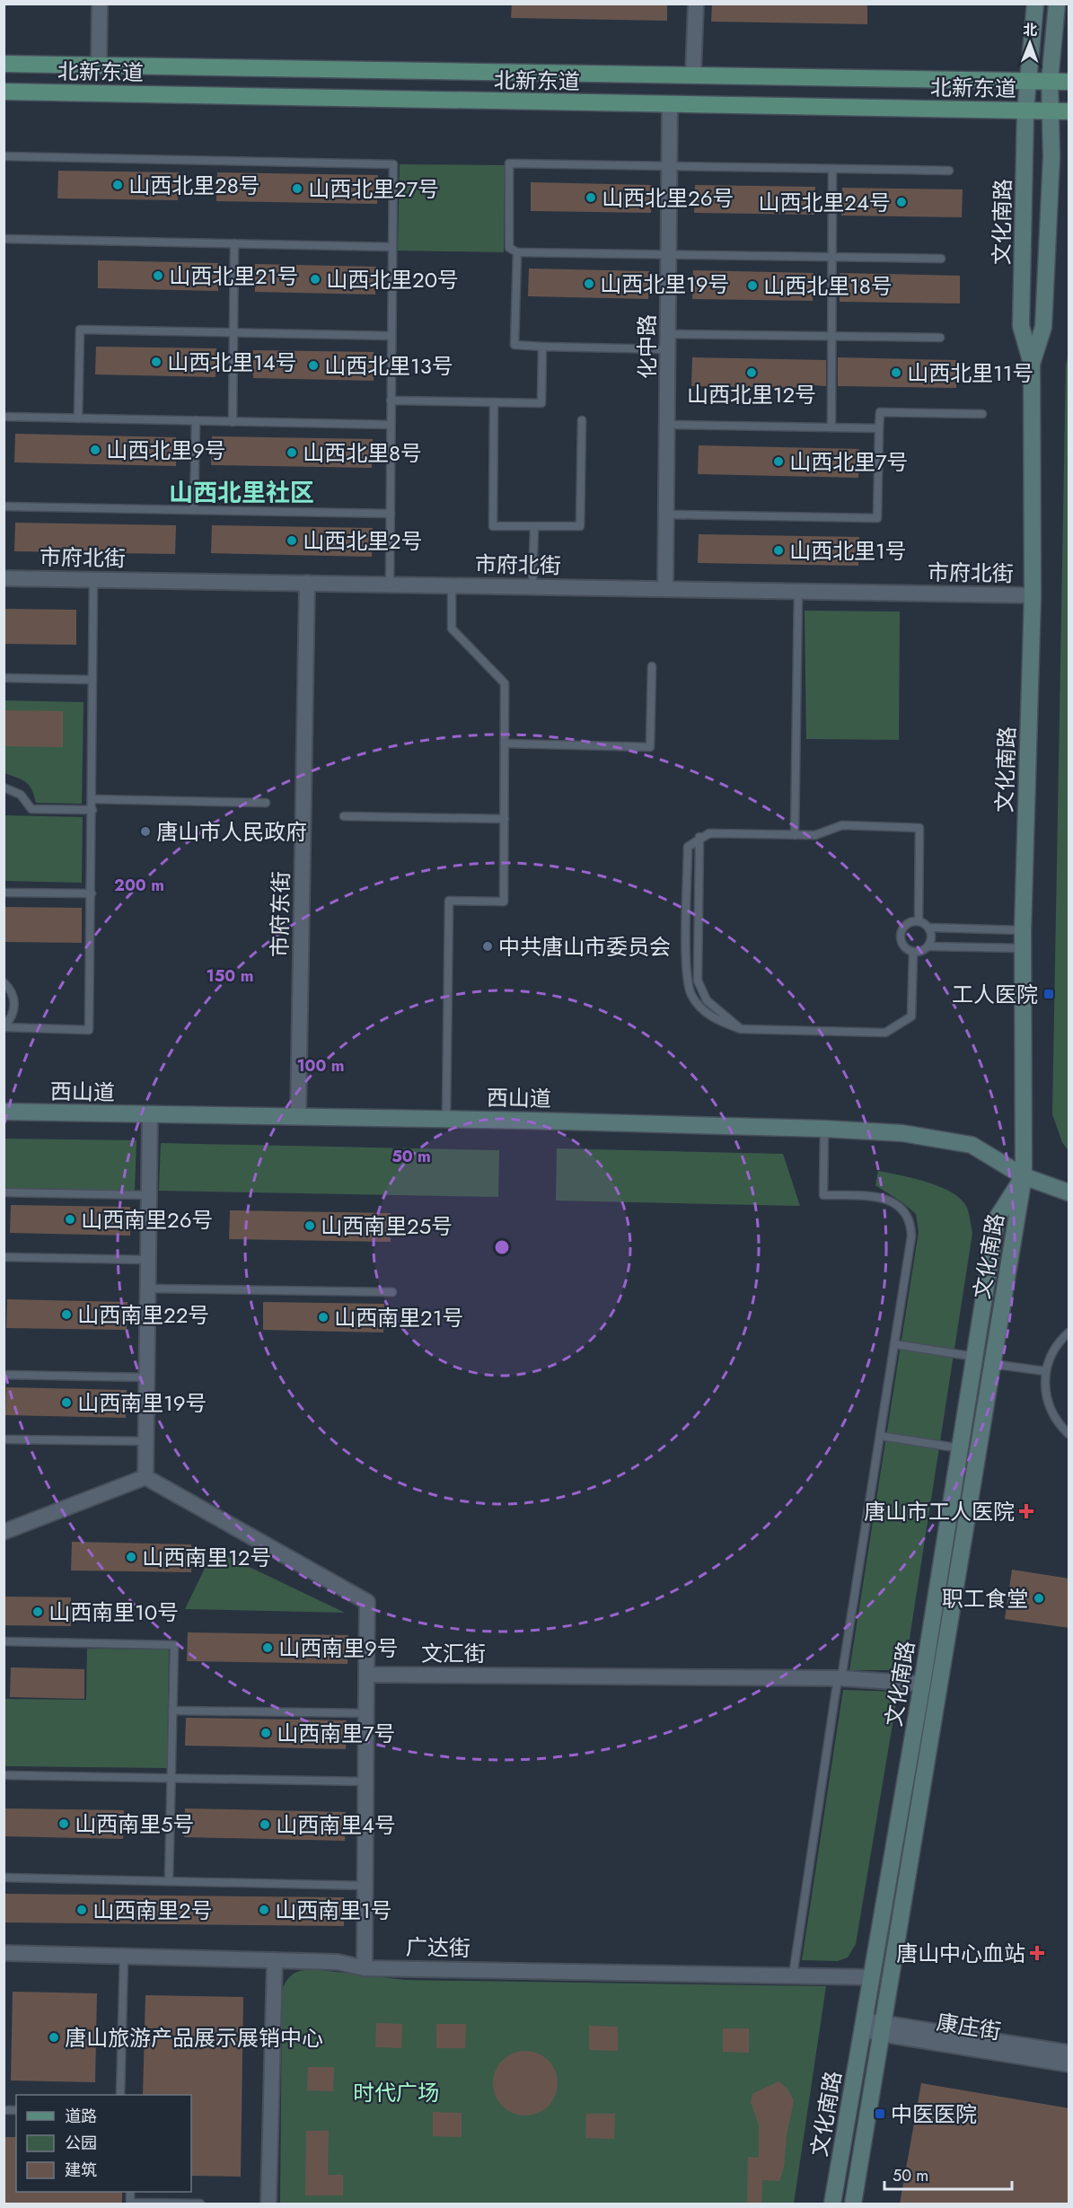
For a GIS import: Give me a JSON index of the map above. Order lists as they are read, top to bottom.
{
  "streets": {
    "main road": ["北新东道"],
    "street": [
      "文化南路",
      "化中路",
      "市府北街",
      "市府东街",
      "西山道",
      "文汇街",
      "广达街",
      "康庄街"
    ]
  },
  "crossings": [
    ["北新东道", "文化南路"],
    ["北新东道", "化中路"],
    ["文化南路", "市府北街"],
    ["文化南路", "西山道"],
    ["文化南路", "文汇街"],
    ["文化南路", "广达街"],
    ["文化南路", "康庄街"],
    ["化中路", "市府北街"],
    ["市府北街", "市府东街"],
    ["市府东街", "西山道"]
  ],
  "districts": ["山西北里社区"],
  "parks": ["时代广场"],
  "places": {
    "other": [
      "山西北里28号",
      "山西北里27号",
      "山西北里26号",
      "山西北里24号",
      "山西北里21号",
      "山西北里20号",
      "山西北里19号",
      "山西北里18号",
      "山西北里14号",
      "山西北里13号",
      "山西北里12号",
      "山西北里11号",
      "山西北里9号",
      "山西北里8号",
      "山西北里7号",
      "山西北里2号",
      "山西北里1号",
      "唐山市人民政府",
      "中共唐山市委员会",
      "山西南里26号",
      "山西南里25号",
      "山西南里22号",
      "山西南里21号",
      "山西南里19号",
      "山西南里12号",
      "职工食堂",
      "山西南里10号",
      "山西南里9号",
      "山西南里7号",
      "山西南里5号",
      "山西南里4号",
      "山西南里2号",
      "山西南里1号",
      "唐山旅游产品展示展销中心"
    ],
    "transit": ["工人医院", "中医医院"],
    "health": ["唐山市工人医院", "唐山中心血站"]
  },
  "legend": ["道路", "公园", "建筑"],
  "scale_bar": "50 m",
  "north": "top",
  "rings": [
    "200 m",
    "150 m",
    "100 m",
    "50 m"
  ]
}
